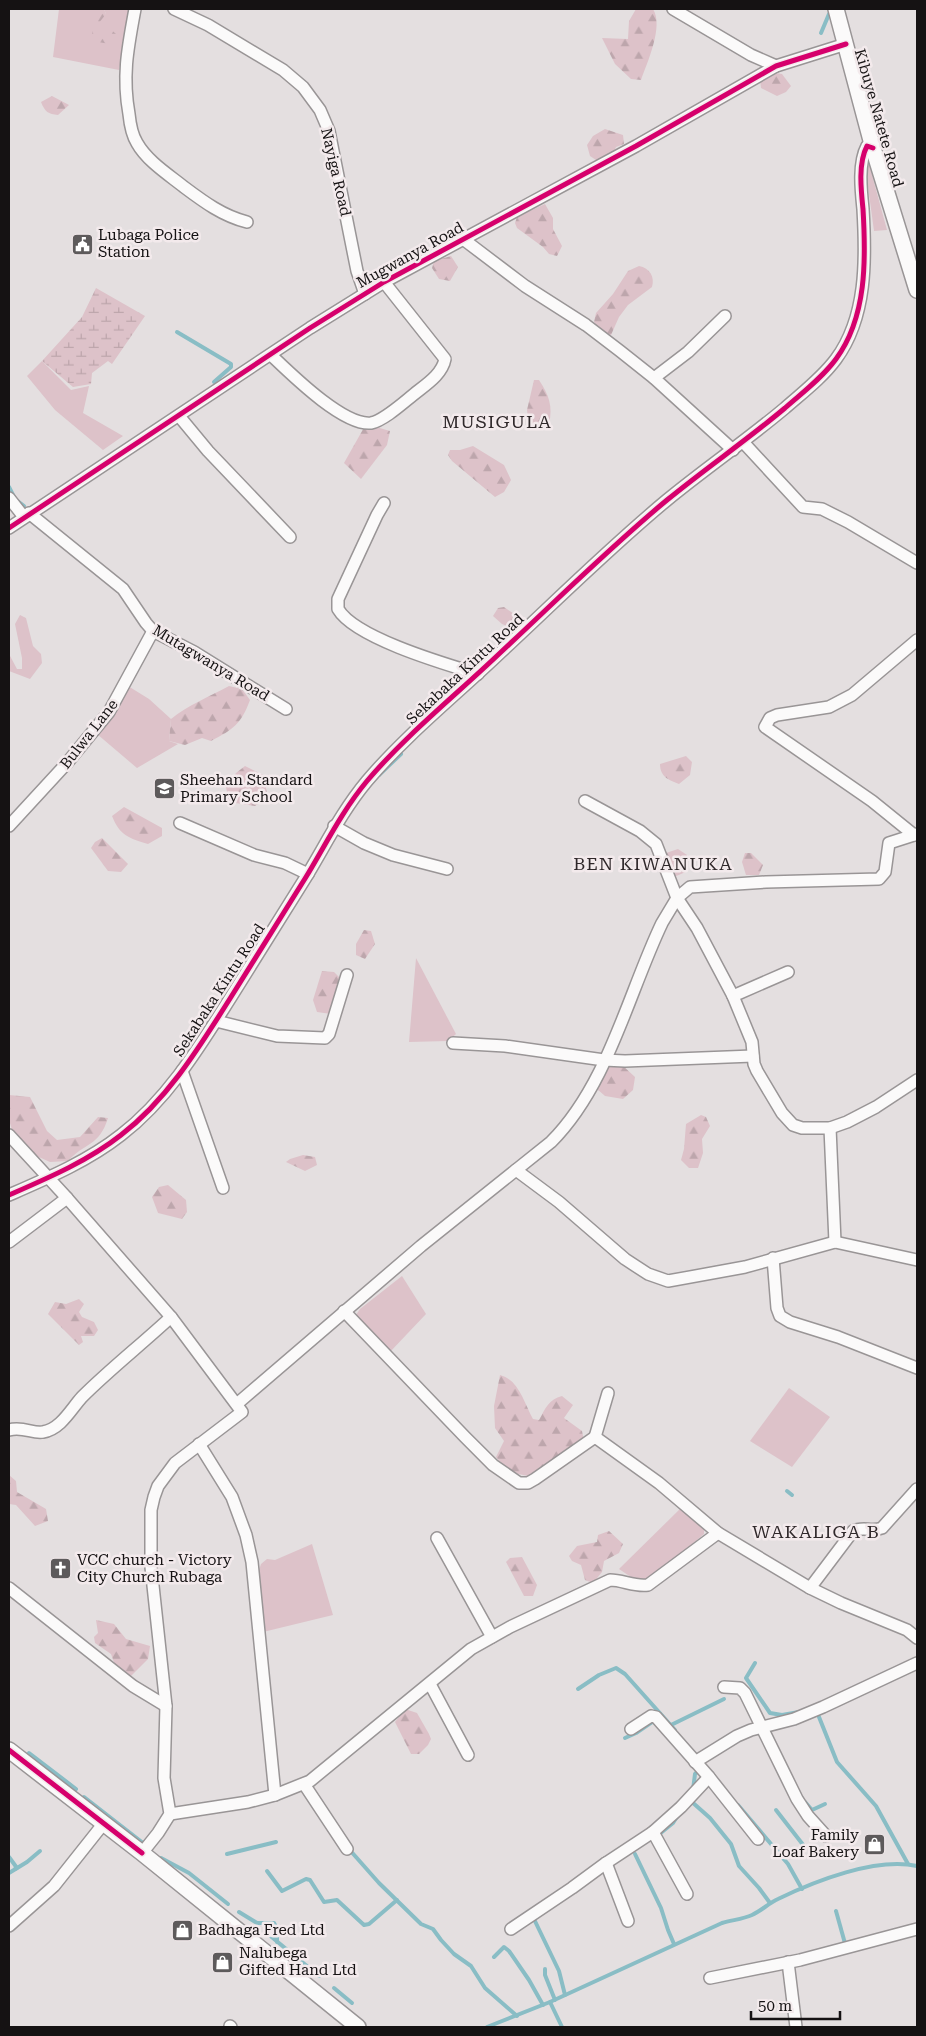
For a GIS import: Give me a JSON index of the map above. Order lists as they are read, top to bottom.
{
  "streets": {
    "main road": ["Kibuye Natete Road"],
    "street": [
      "Nayiga Road",
      "Mugwanya Road",
      "Mutagwanya Road",
      "Sekabaka Kintu Road",
      "Bulwa Lane"
    ]
  },
  "crossings": [
    ["Kibuye Natete Road", "Mugwanya Road"],
    ["Kibuye Natete Road", "Sekabaka Kintu Road"],
    ["Nayiga Road", "Mugwanya Road"],
    ["Mugwanya Road", "Mutagwanya Road"],
    ["Mutagwanya Road", "Bulwa Lane"]
  ],
  "districts": ["MUSIGULA", "BEN KIWANUKA", "WAKALIGA B"],
  "places": {
    "public building": ["Lubaga Police Station"],
    "school or university": ["Sheehan Standard Primary School"],
    "church": ["VCC church - Victory City Church Rubaga"],
    "shop": ["Family Loaf Bakery", "Badhaga Fred Ltd", "Nalubega Gifted Hand Ltd"]
  },
  "scale_bar": "50 m"
}
